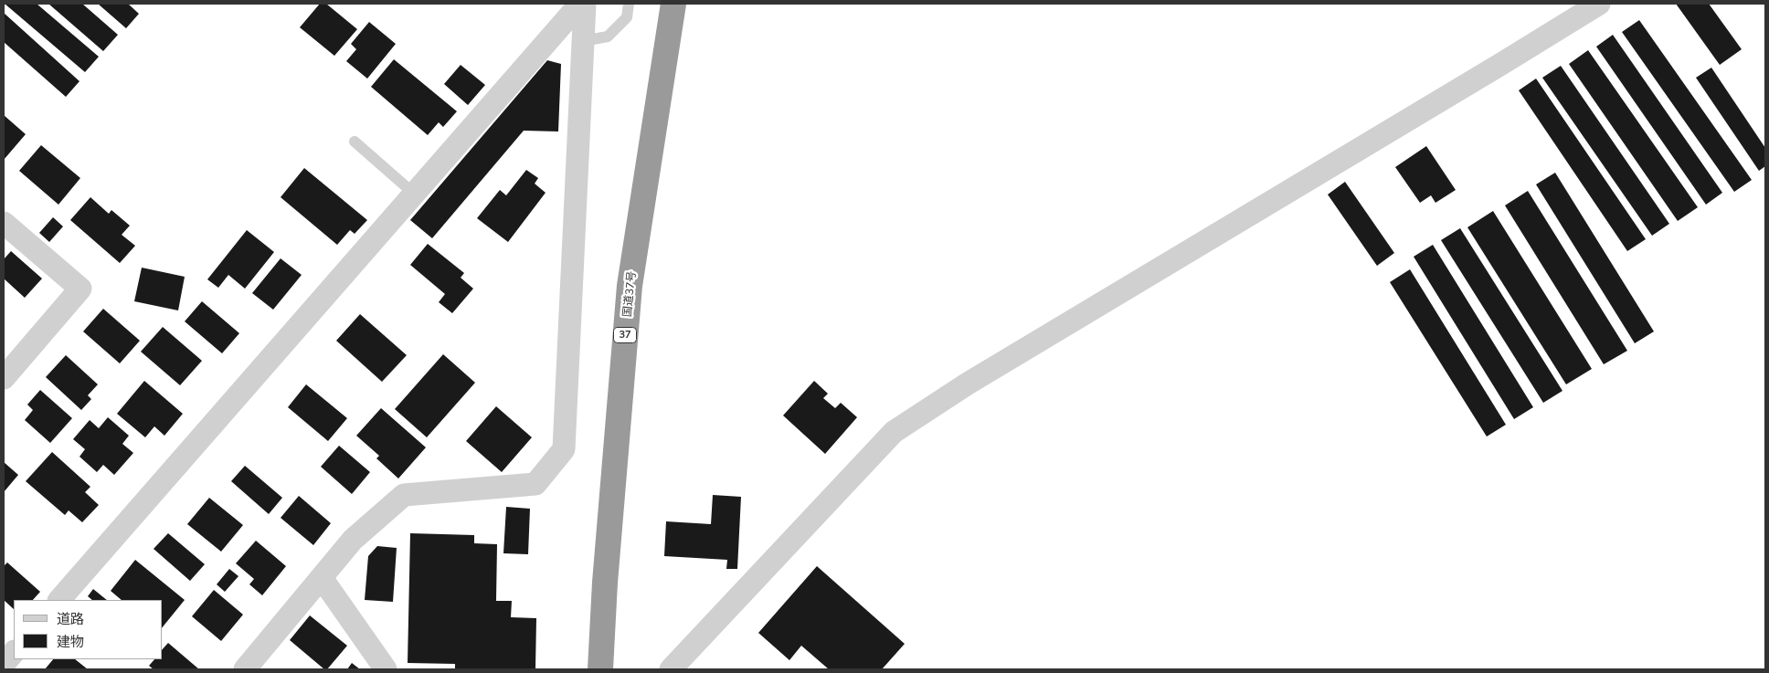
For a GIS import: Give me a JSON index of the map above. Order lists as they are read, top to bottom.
{
  "streets": {
    "highway": ["国道37号", "37"]
  },
  "legend": ["道路", "建物"]
}
